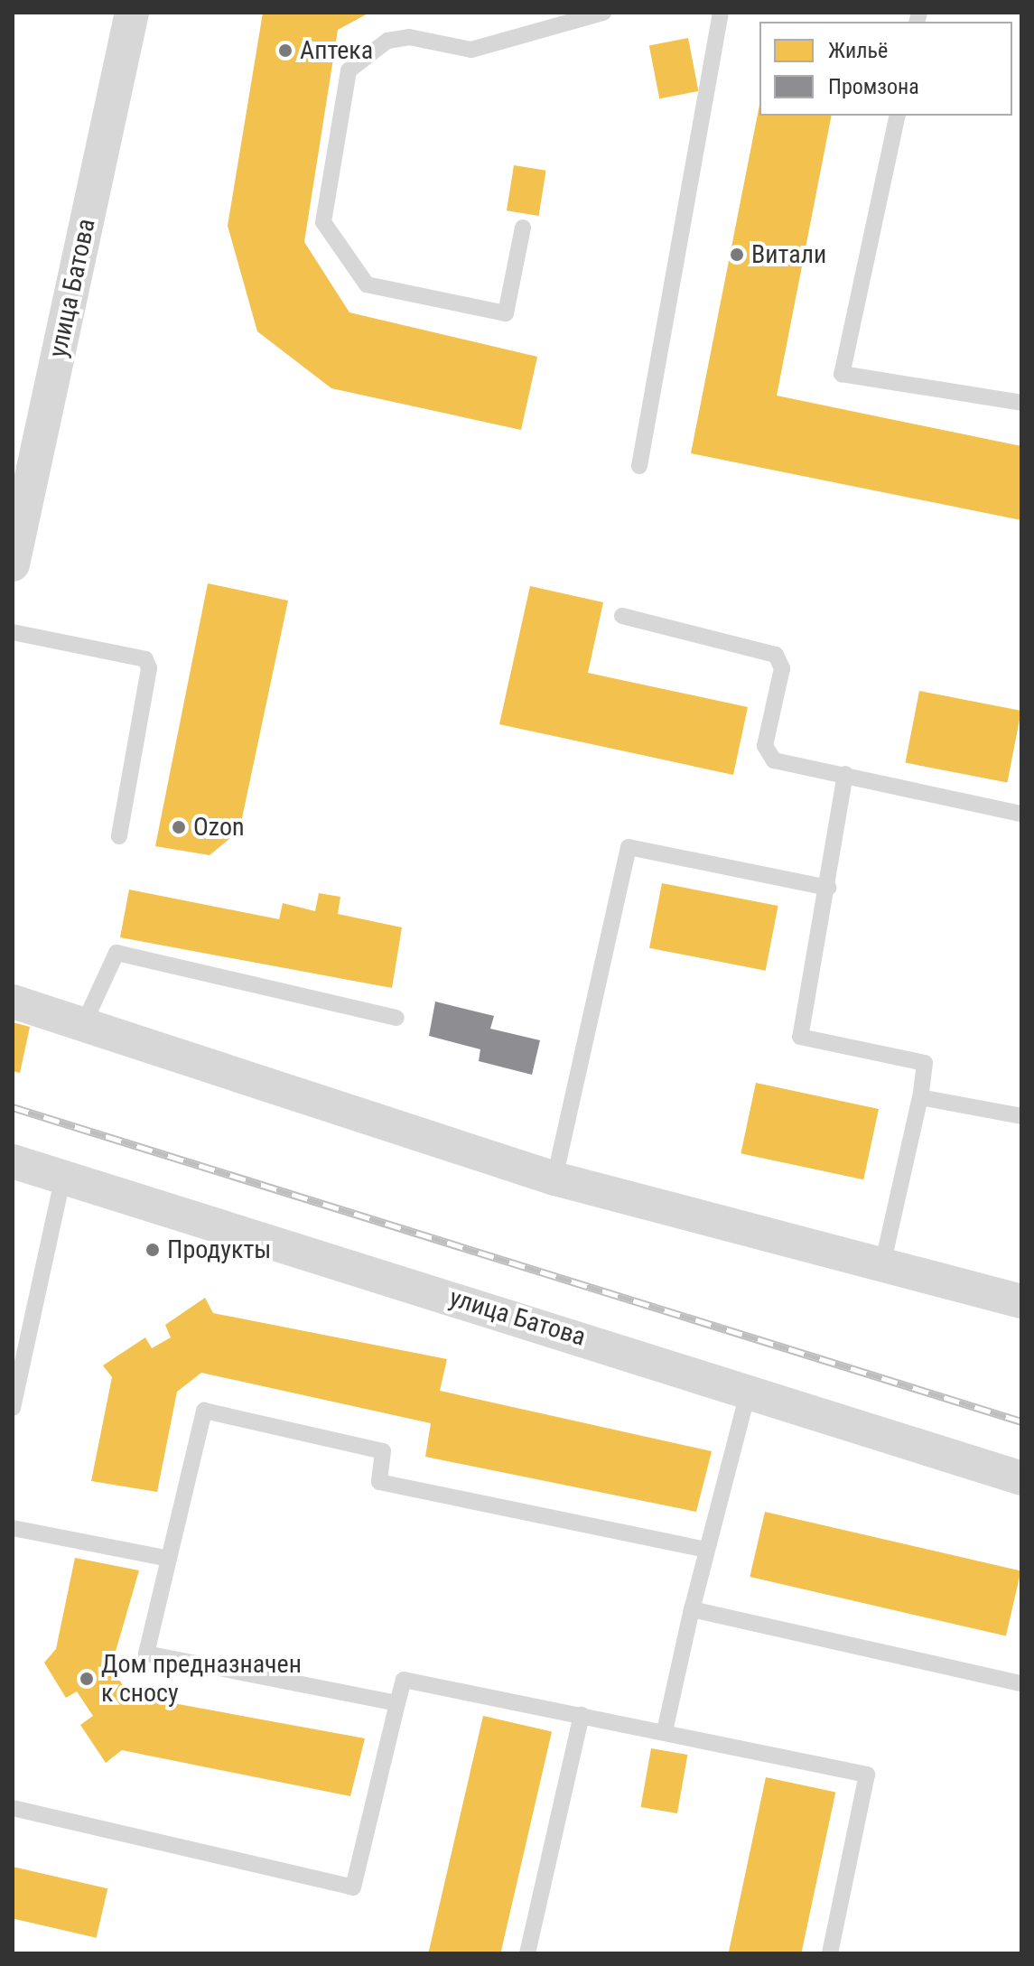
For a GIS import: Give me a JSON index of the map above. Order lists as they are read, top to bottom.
{
  "streets": {
    "street": ["улица Батова"]
  },
  "places": [
    "Аптека",
    "Витали",
    "Ozon",
    "Продукты",
    "Дом предназначен к сносу"
  ],
  "legend": ["Жильё", "Промзона"]
}
